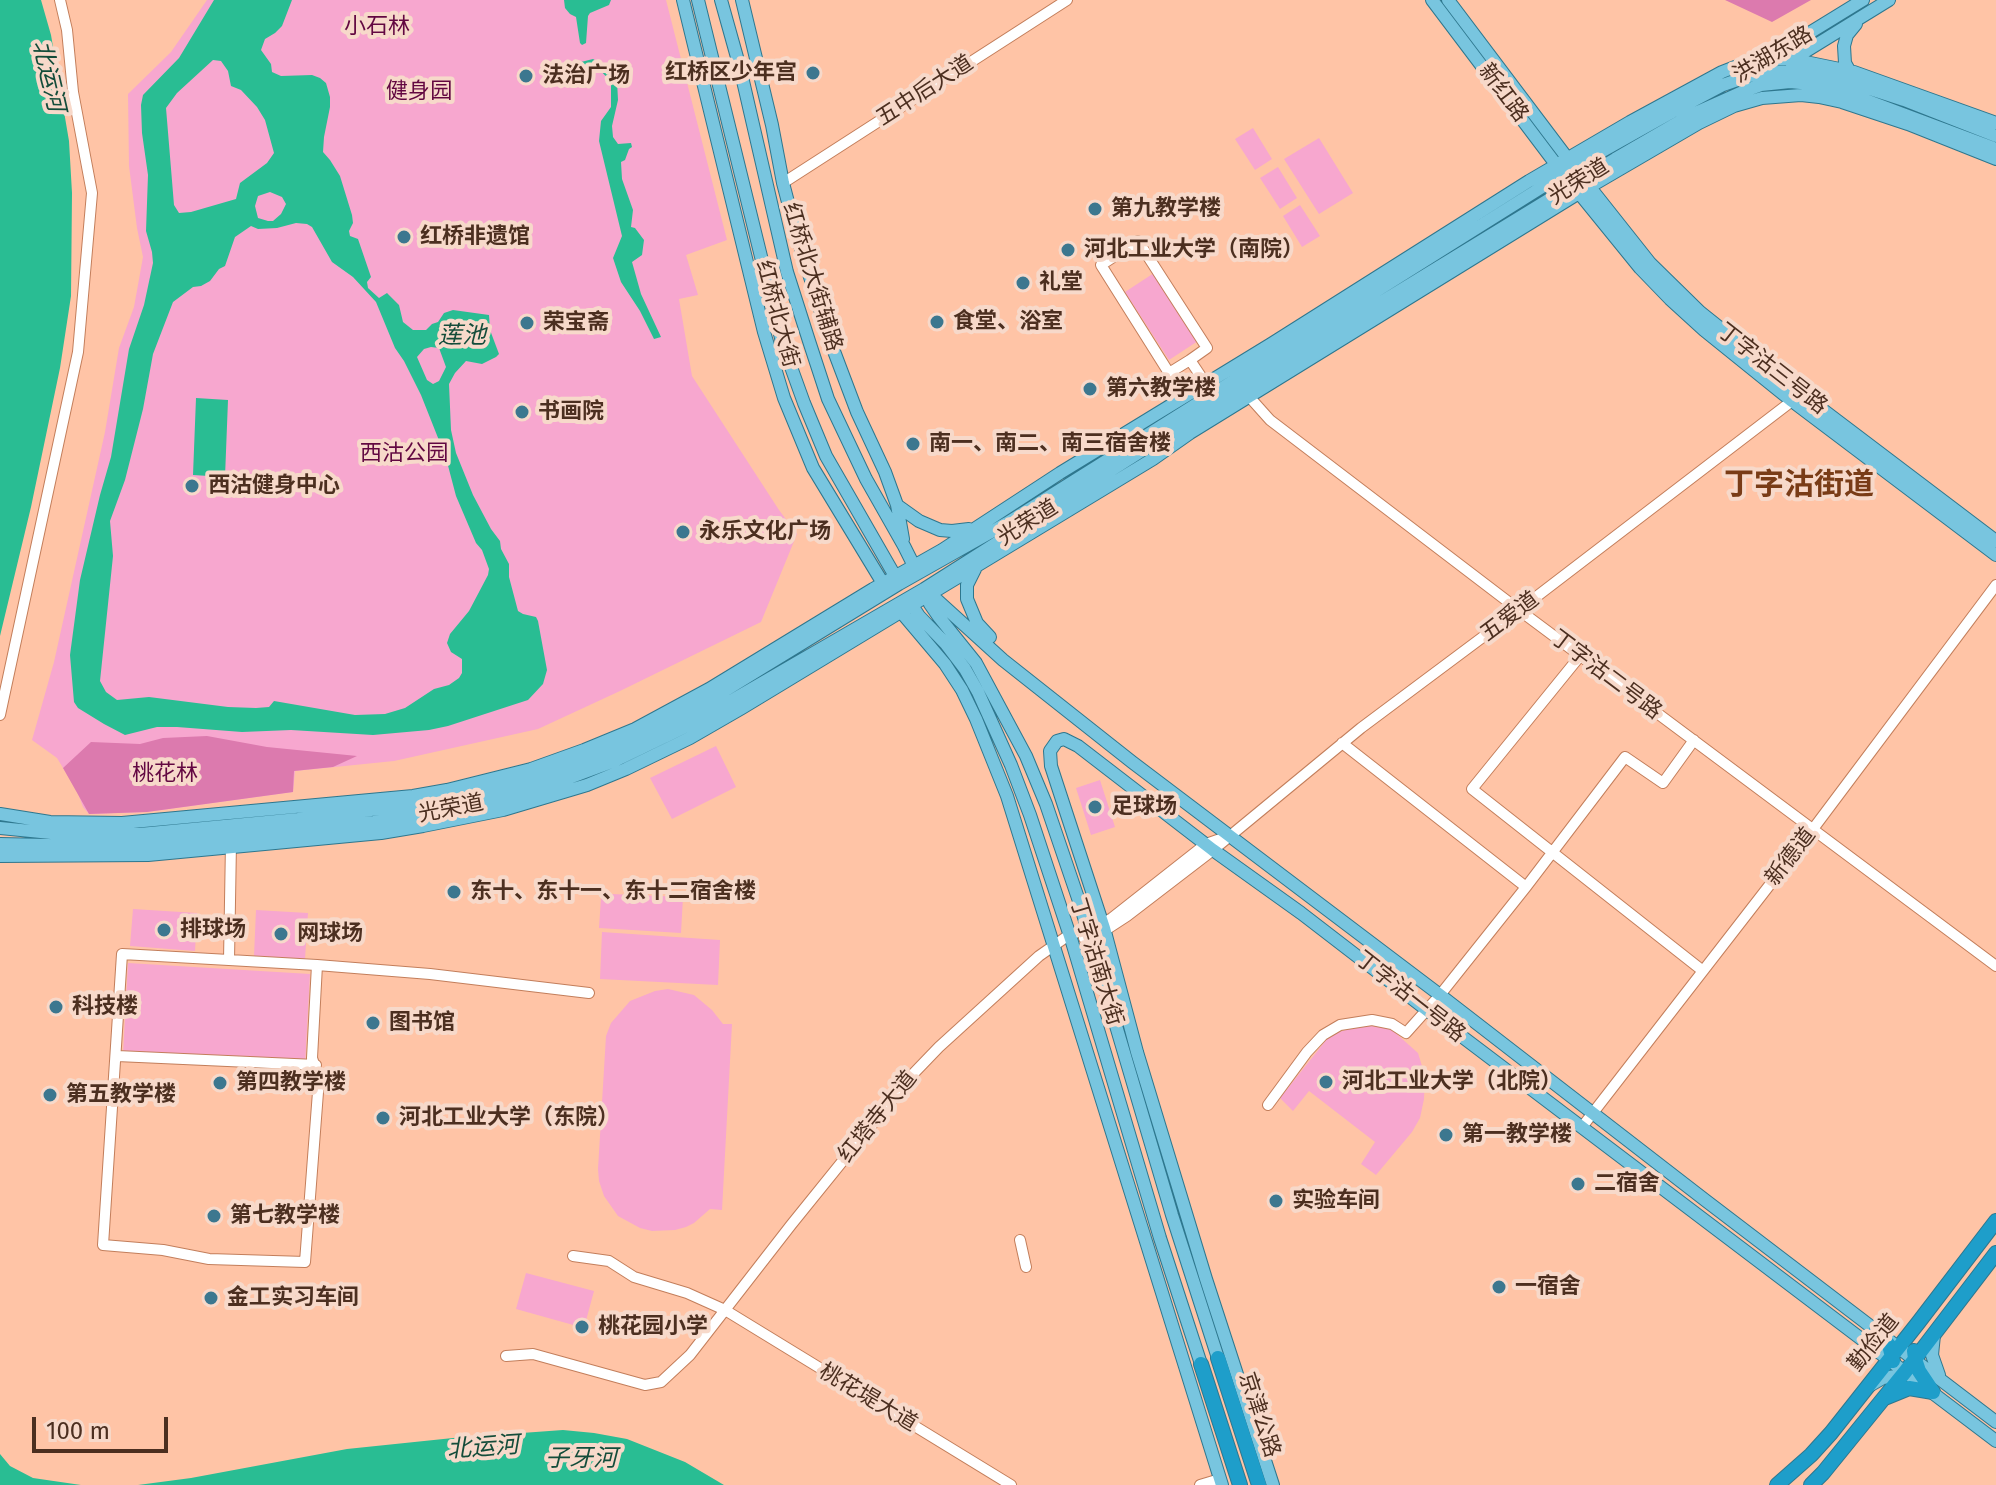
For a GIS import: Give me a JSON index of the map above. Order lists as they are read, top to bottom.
{
  "streets": {
    "highway": ["勤俭道", "京津公路"],
    "main road": [
      "洪湖东路",
      "新红路",
      "光荣道",
      "红桥北大街辅路",
      "红桥北大街",
      "丁字沽三号路",
      "丁字沽南大街",
      "丁字沽一号路"
    ],
    "street": [
      "五中后大道",
      "五爱道",
      "丁字沽二号路",
      "新德道",
      "红塔寺大道",
      "桃花堤大道"
    ]
  },
  "crossings": [
    ["洪湖东路", "光荣道"],
    ["五中后大道", "红桥北大街辅路"],
    ["新红路", "光荣道"],
    ["新红路", "丁字沽三号路"],
    ["光荣道", "红桥北大街"],
    ["光荣道", "丁字沽三号路"],
    ["光荣道", "丁字沽二号路"],
    ["光荣道", "丁字沽南大街"],
    ["光荣道", "丁字沽一号路"],
    ["红桥北大街辅路", "红桥北大街"],
    ["红桥北大街", "丁字沽南大街"],
    ["红桥北大街", "丁字沽一号路"],
    ["丁字沽三号路", "五爱道"],
    ["五爱道", "丁字沽二号路"],
    ["五爱道", "丁字沽南大街"],
    ["五爱道", "丁字沽一号路"],
    ["五爱道", "红塔寺大道"],
    ["丁字沽二号路", "新德道"],
    ["新德道", "丁字沽一号路"],
    ["丁字沽南大街", "丁字沽一号路"],
    ["丁字沽南大街", "红塔寺大道"],
    ["丁字沽南大街", "京津公路"],
    ["丁字沽一号路", "勤俭道"],
    ["红塔寺大道", "桃花堤大道"]
  ],
  "districts": ["丁字沽街道"],
  "water": ["北运河", "莲池", "子牙河"],
  "parks": [
    "小石林",
    "健身园",
    "西沽公园",
    "桃花林"
  ],
  "places": [
    "红桥区少年宫",
    "法治广场",
    "第九教学楼",
    "红桥非遗馆",
    "河北工业大学（南院）",
    "礼堂",
    "食堂、浴室",
    "荣宝斋",
    "第六教学楼",
    "书画院",
    "南一、南二、南三宿舍楼",
    "西沽健身中心",
    "永乐文化广场",
    "足球场",
    "东十、东十一、东十二宿舍楼",
    "排球场",
    "网球场",
    "科技楼",
    "图书馆",
    "河北工业大学（北院）",
    "第四教学楼",
    "第五教学楼",
    "河北工业大学（东院）",
    "第一教学楼",
    "二宿舍",
    "实验车间",
    "第七教学楼",
    "一宿舍",
    "金工实习车间",
    "桃花园小学"
  ],
  "scale_bar": "100 m"
}
